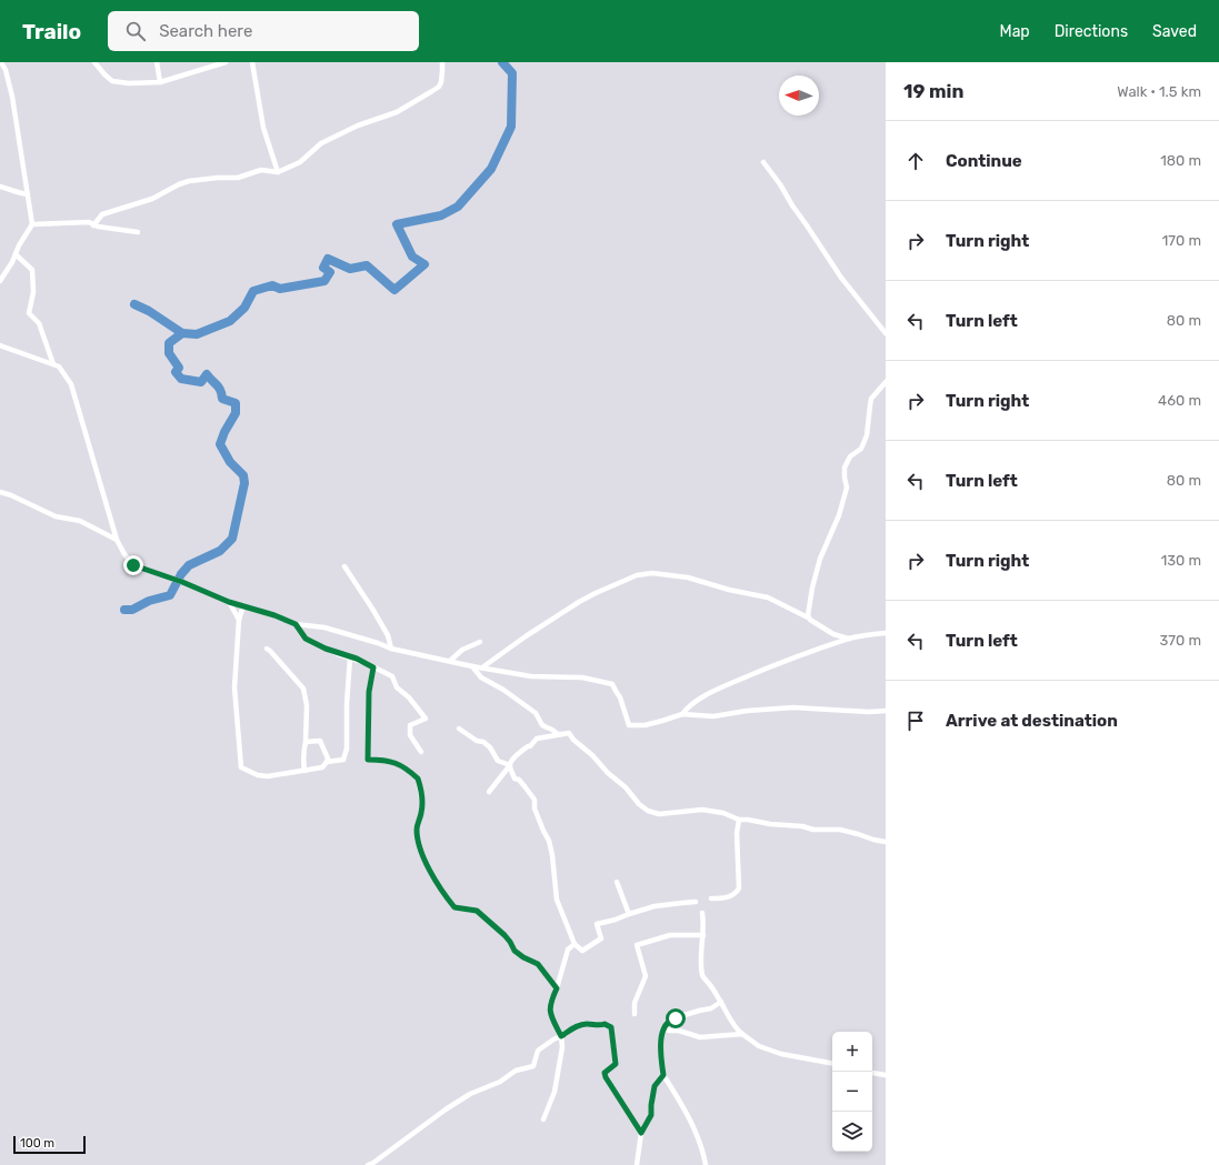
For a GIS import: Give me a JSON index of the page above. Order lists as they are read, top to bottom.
{
  "scale_bar": "100 m",
  "north": "left",
  "page": {
    "header": "Trailo",
    "search": "Search here",
    "nav": ["Map", "Directions", "Saved"],
    "heading": ["19 min", "Walk · 1.5 km"],
    "list": [
      ["Continue", "180 m"],
      ["Turn right", "170 m"],
      ["Turn left", "80 m"],
      ["Turn right", "460 m"],
      ["Turn left", "80 m"],
      ["Turn right", "130 m"],
      ["Turn left", "370 m"],
      "Arrive at destination"
    ],
    "map_buttons": ["+", "−"],
    "scale": "100 m"
  }
}
